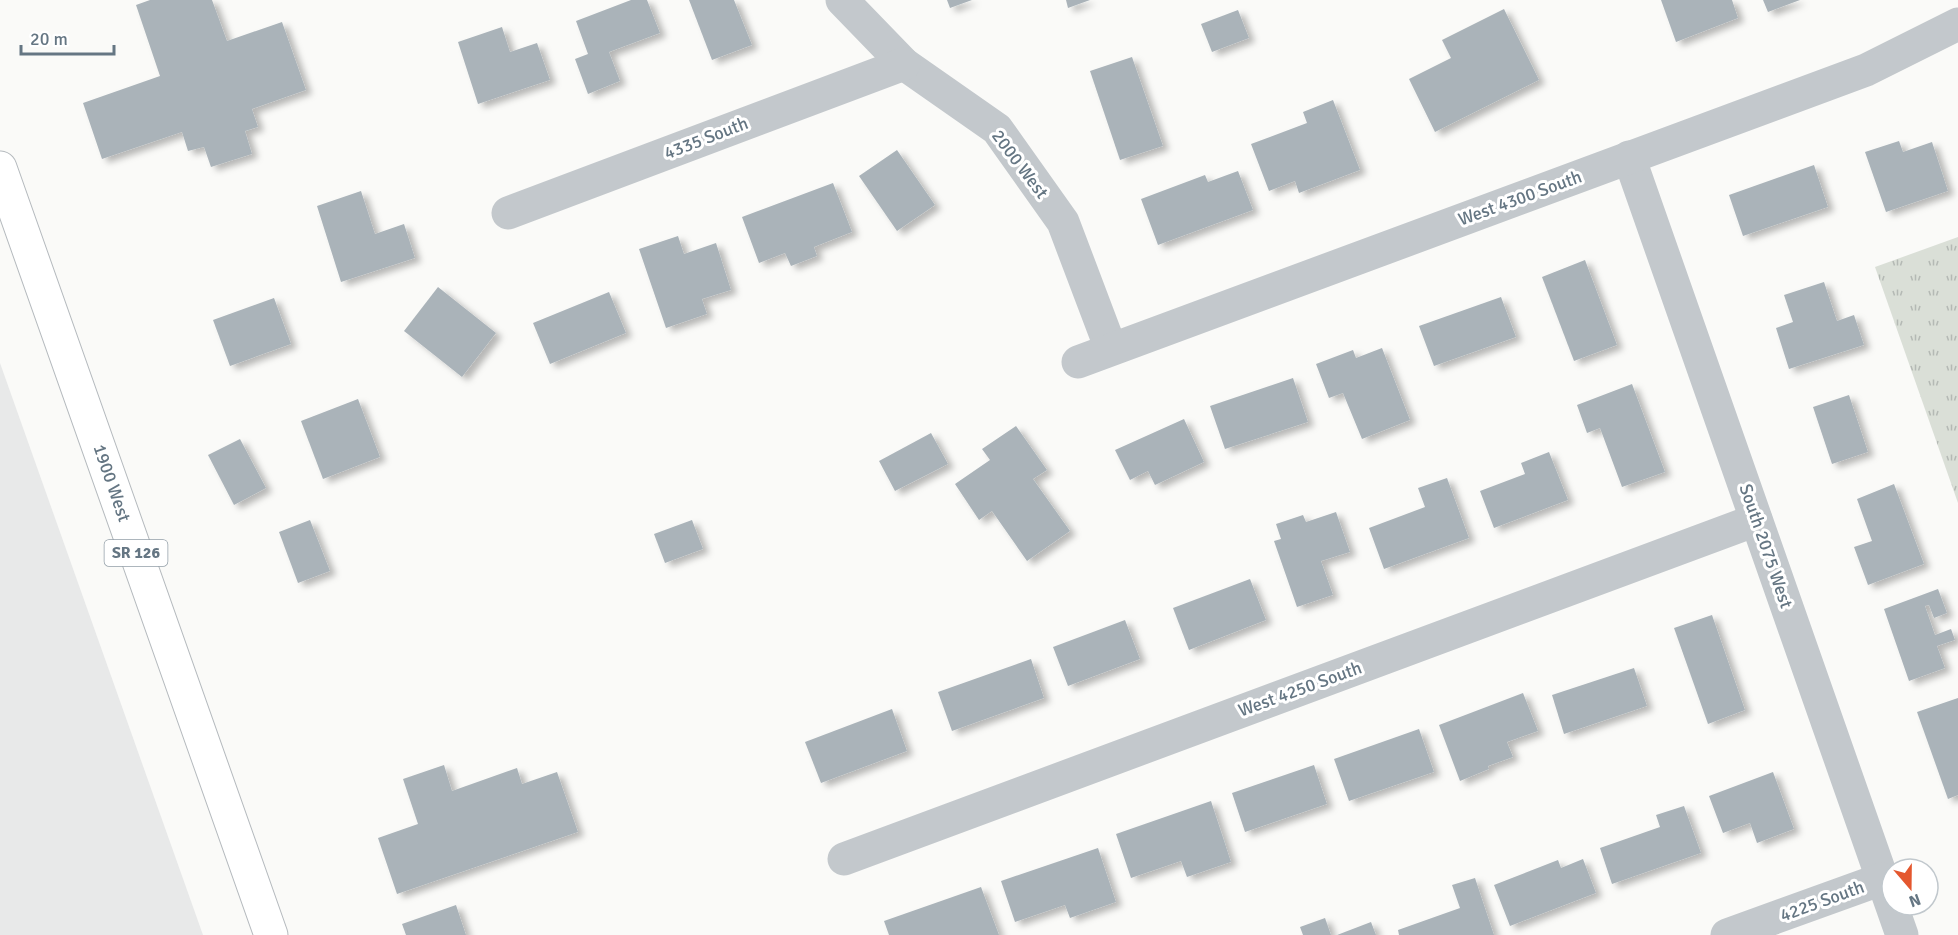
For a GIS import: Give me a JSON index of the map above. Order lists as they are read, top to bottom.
{
  "streets": {
    "main road": ["1900 West", "SR 126"],
    "street": [
      "4335 South",
      "2000 West",
      "West 4300 South",
      "South 2075 West",
      "West 4250 South",
      "4225 South"
    ]
  },
  "crossings": [
    ["4335 South", "2000 West"],
    ["2000 West", "West 4300 South"],
    ["West 4300 South", "South 2075 West"],
    ["South 2075 West", "West 4250 South"]
  ],
  "scale_bar": "20 m",
  "north": "bottom"
}
